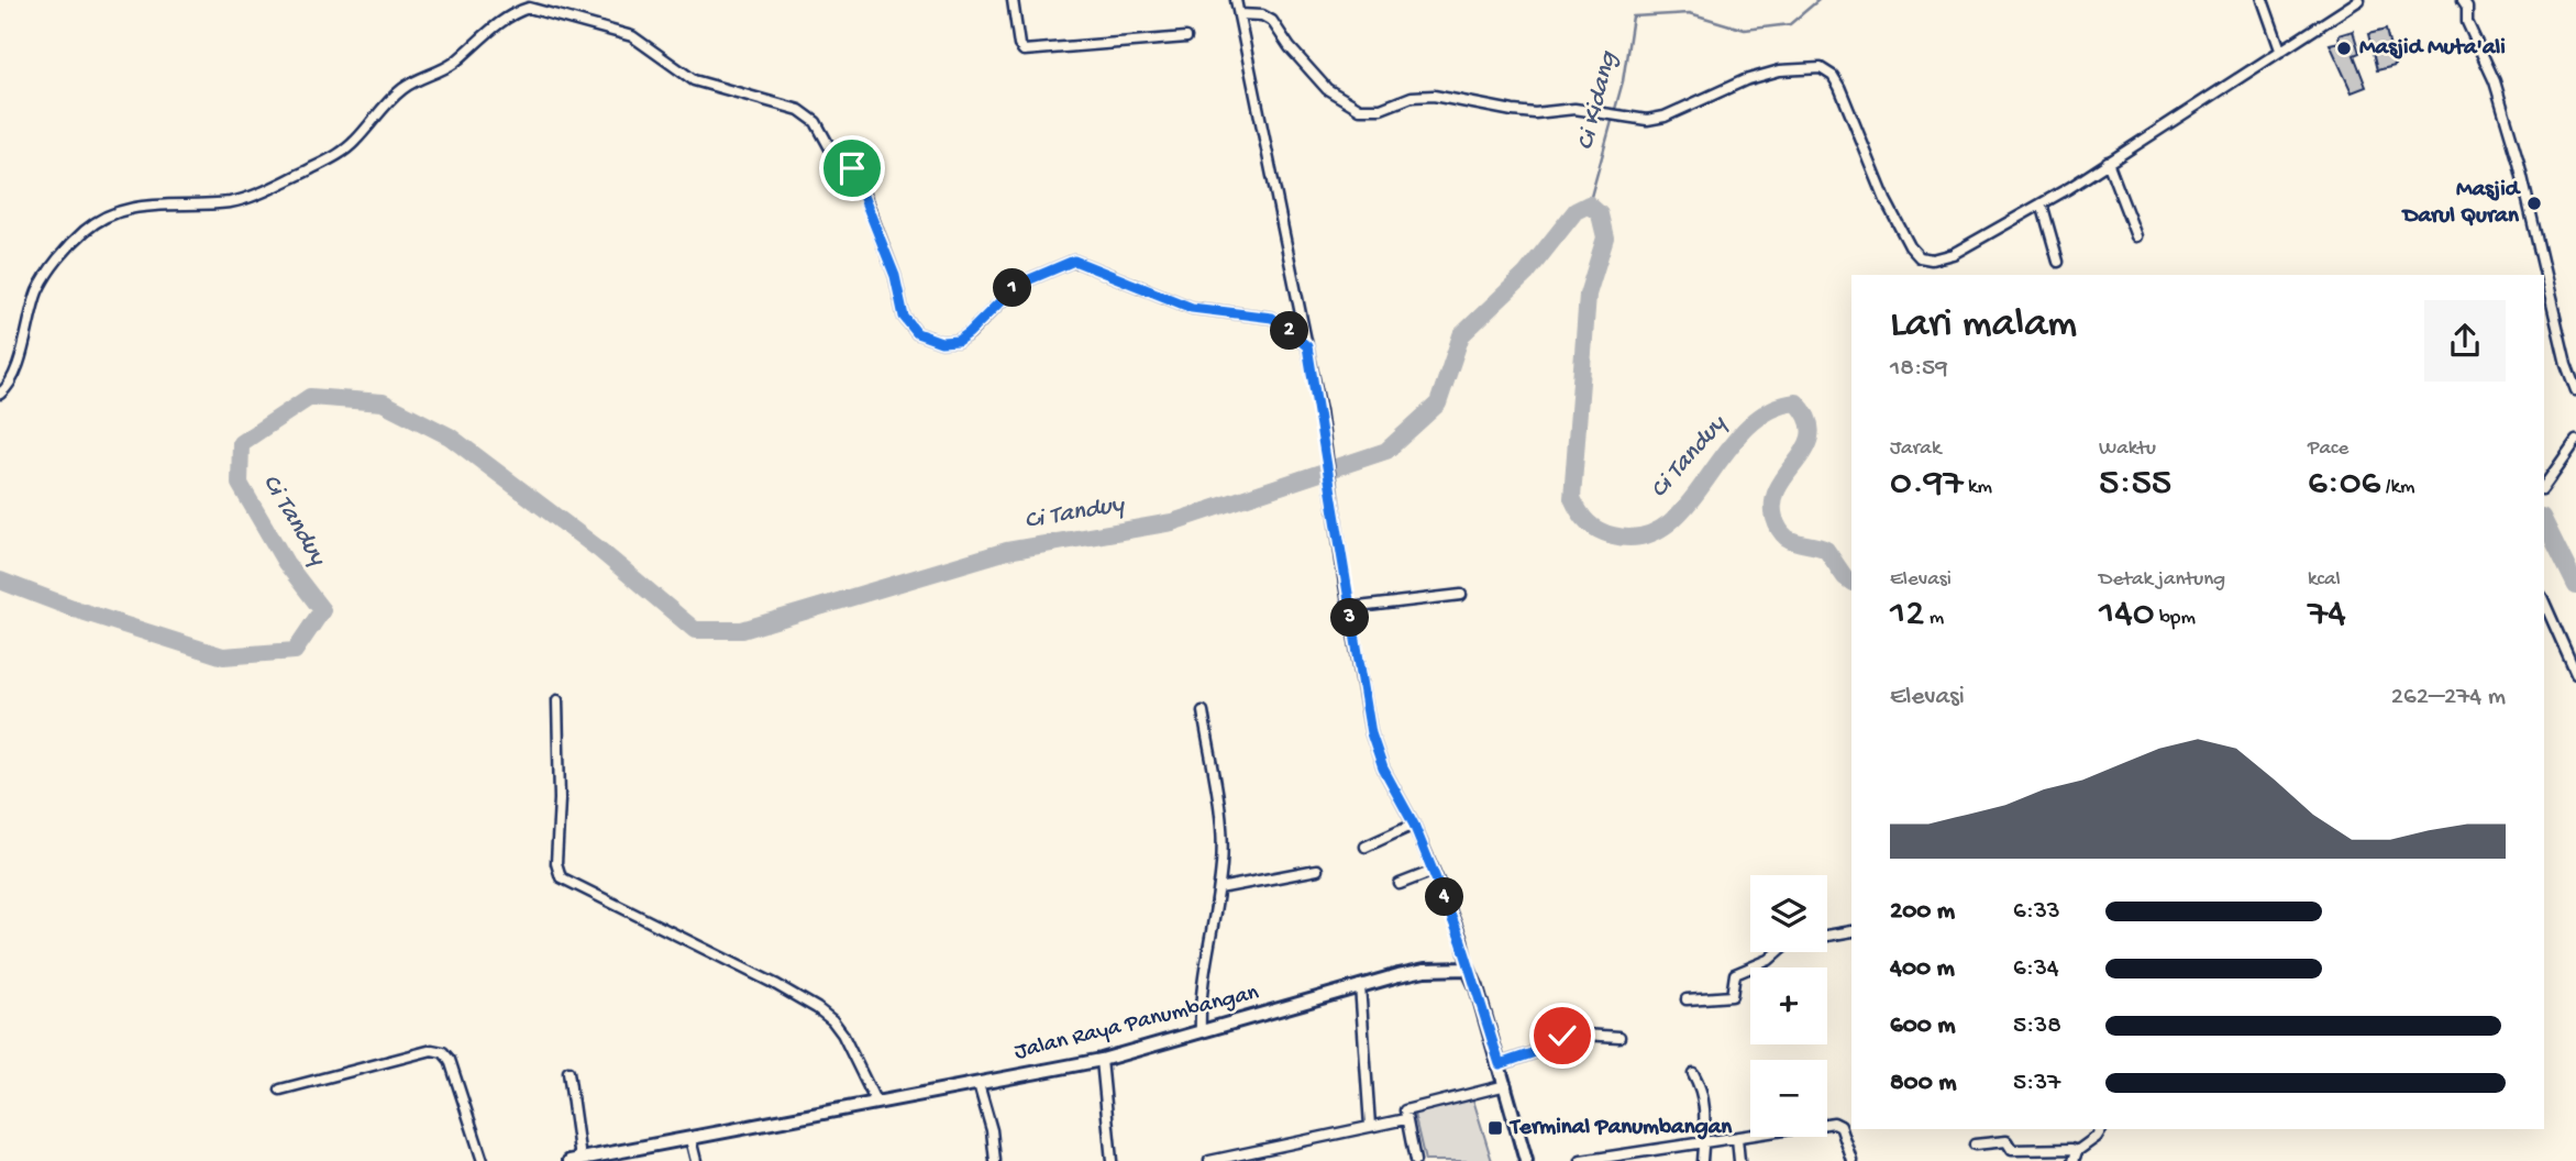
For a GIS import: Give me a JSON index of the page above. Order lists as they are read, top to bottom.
{
  "streets": {
    "main road": ["Jalan Raya Panumbangan"]
  },
  "water": ["Ci Kidang", "Ci Tanduy"],
  "places": {
    "other": ["Masjid Muta'ali", "Masjid Darul Quran"],
    "transit": ["Terminal Panumbangan"]
  },
  "page": {
    "pins": [
      "1",
      "2",
      "3",
      "4"
    ],
    "heading": ["Lari malam", "18:59"],
    "stats": [
      ["Jarak", "0.97 km"],
      ["Waktu", "5:55"],
      ["Pace", "6:06 /km"],
      ["Elevasi", "12 m"],
      ["Detak jantung", "140 bpm"],
      ["kcal", "74"]
    ],
    "chart": ["Elevasi", "262–274 m"],
    "map_buttons": ["+", "−"],
    "list": [
      {
        "name": "200 m",
        "note": "6:33"
      },
      {
        "name": "400 m",
        "note": "6:34"
      },
      {
        "name": "600 m",
        "note": "5:38"
      },
      {
        "name": "800 m",
        "note": "5:37"
      }
    ]
  }
}
